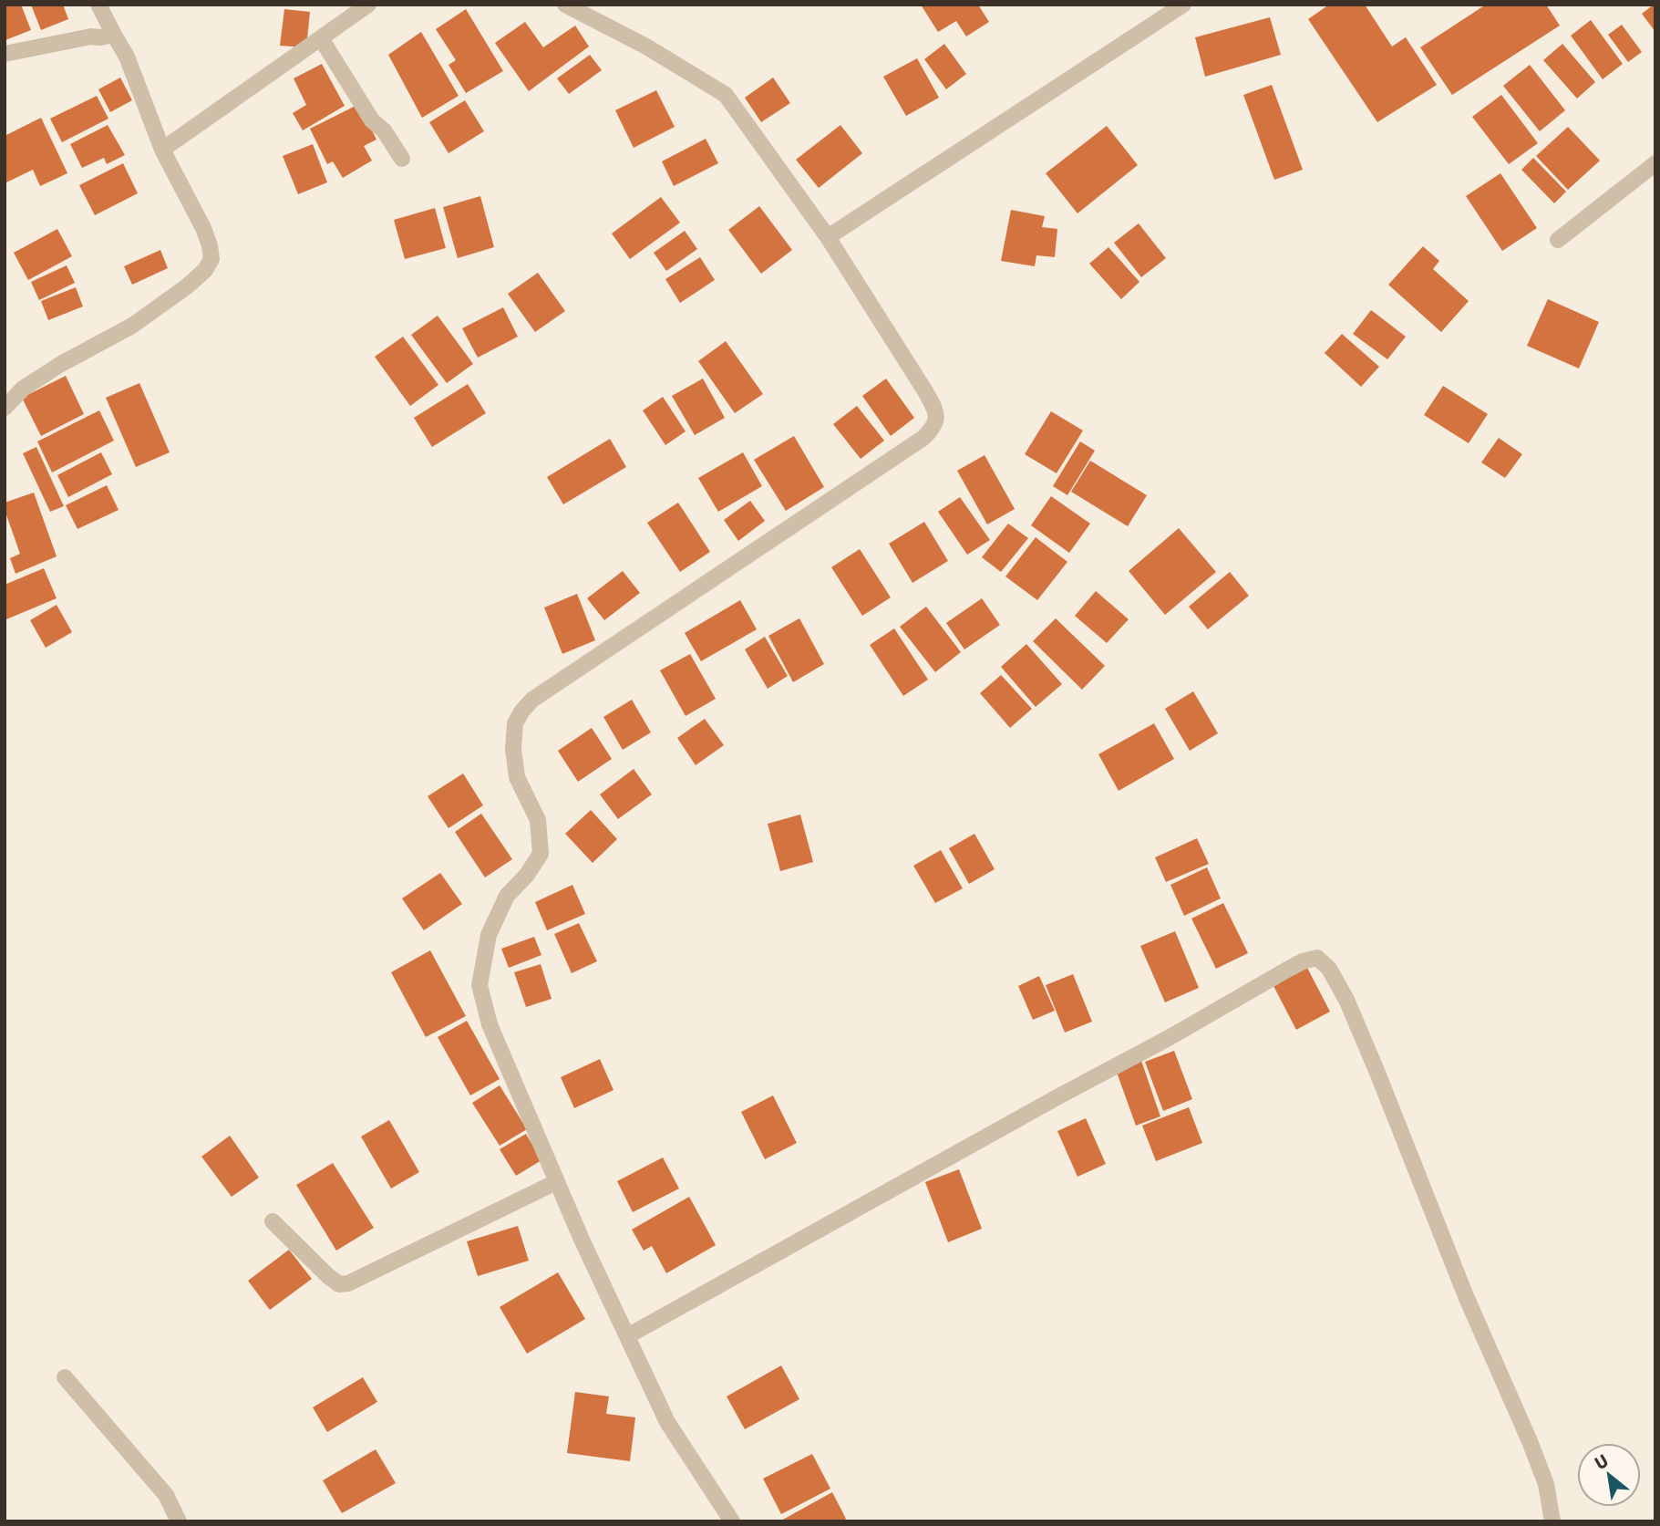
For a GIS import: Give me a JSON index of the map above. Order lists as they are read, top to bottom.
{
  "north": "top left"
}
